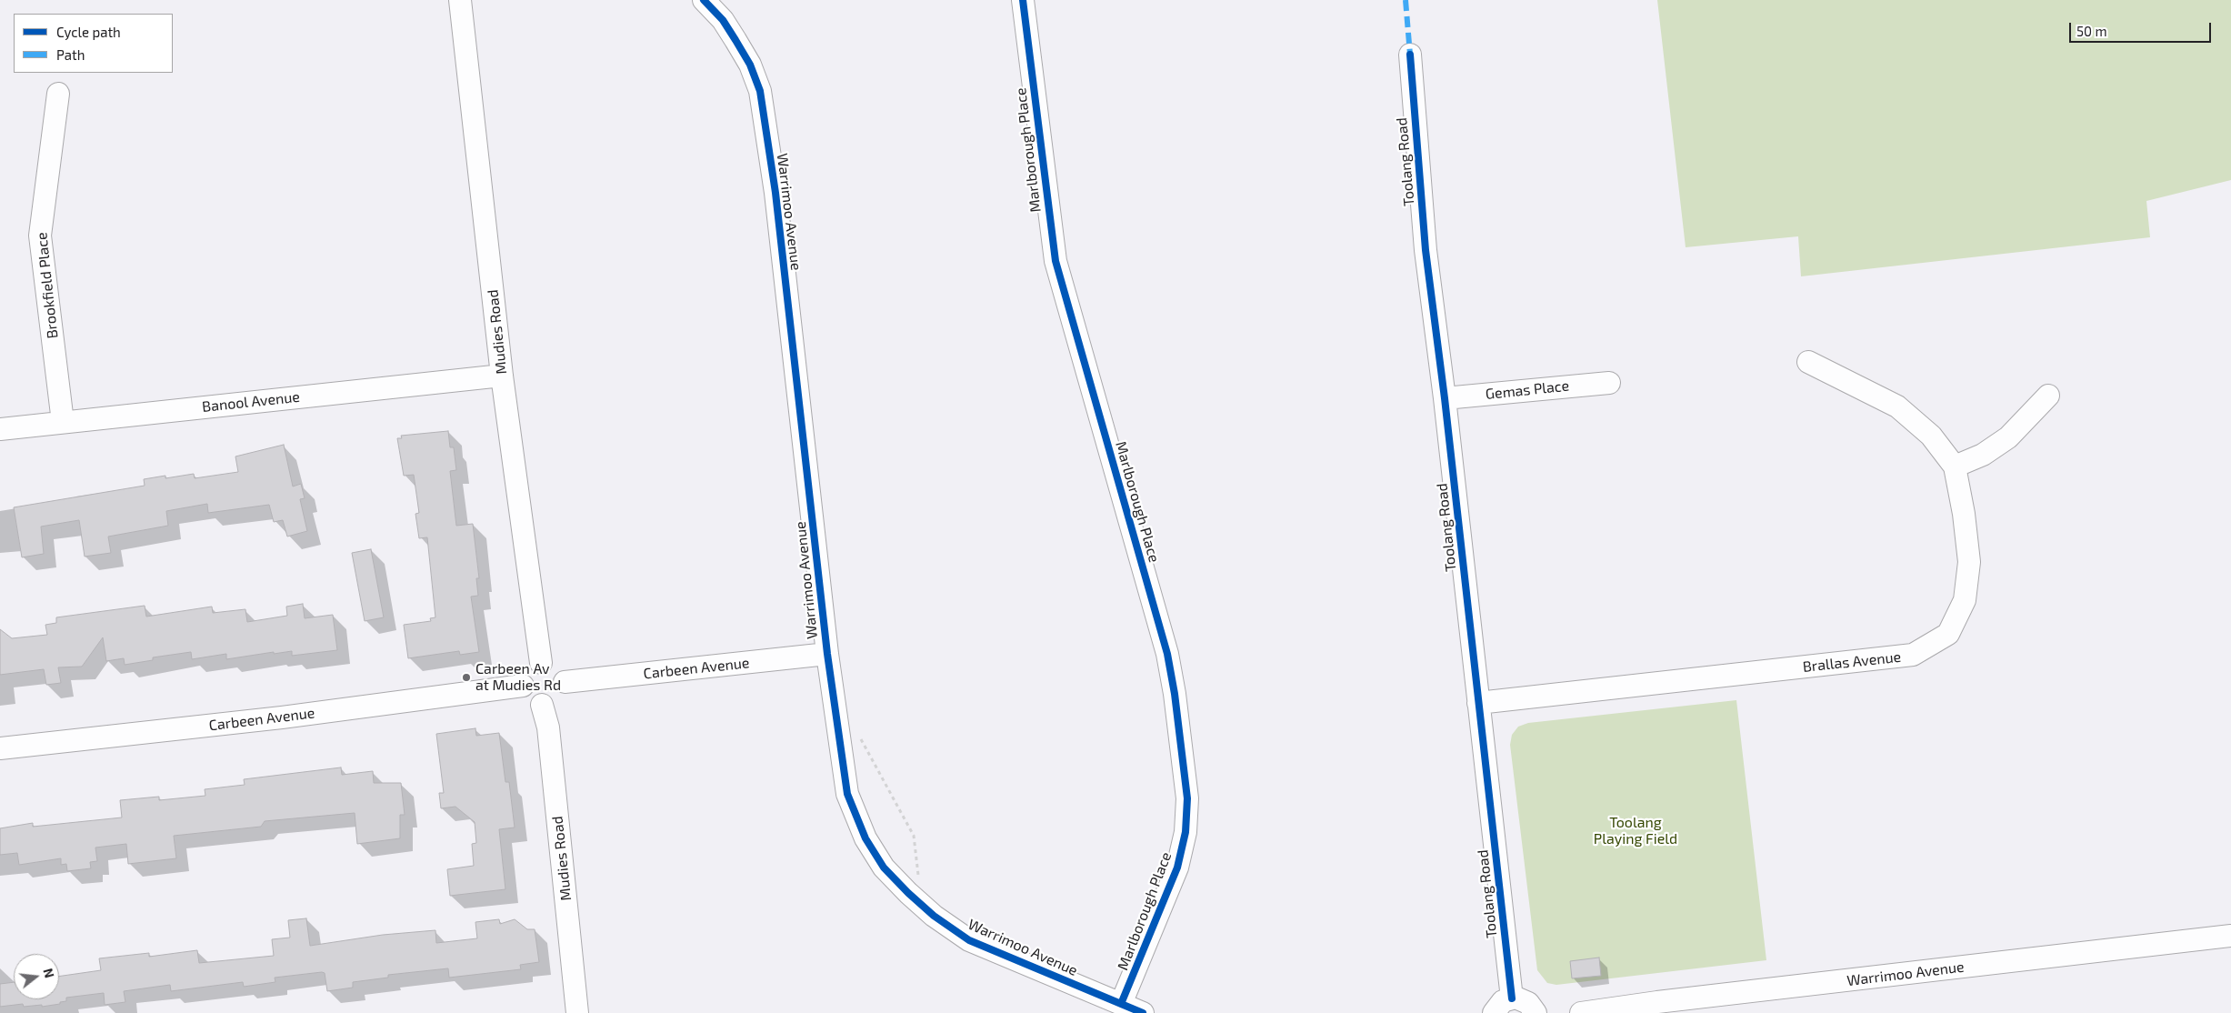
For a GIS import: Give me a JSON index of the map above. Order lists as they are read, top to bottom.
{
  "streets": {
    "street": [
      "Marlborough Place",
      "Toolang Road",
      "Warrimoo Avenue",
      "Brookfield Place",
      "Mudies Road",
      "Gemas Place",
      "Banool Avenue",
      "Brallas Avenue",
      "Carbeen Avenue"
    ]
  },
  "crossings": [
    ["Marlborough Place", "Warrimoo Avenue"],
    ["Toolang Road", "Gemas Place"],
    ["Toolang Road", "Brallas Avenue"],
    ["Warrimoo Avenue", "Carbeen Avenue"],
    ["Brookfield Place", "Banool Avenue"],
    ["Mudies Road", "Banool Avenue"],
    ["Mudies Road", "Carbeen Avenue"]
  ],
  "parks": ["Toolang Playing Field"],
  "places": ["Carbeen Av at Mudies Rd"],
  "legend": ["Cycle path", "Path"],
  "scale_bar": "50 m",
  "north": "right"
}
